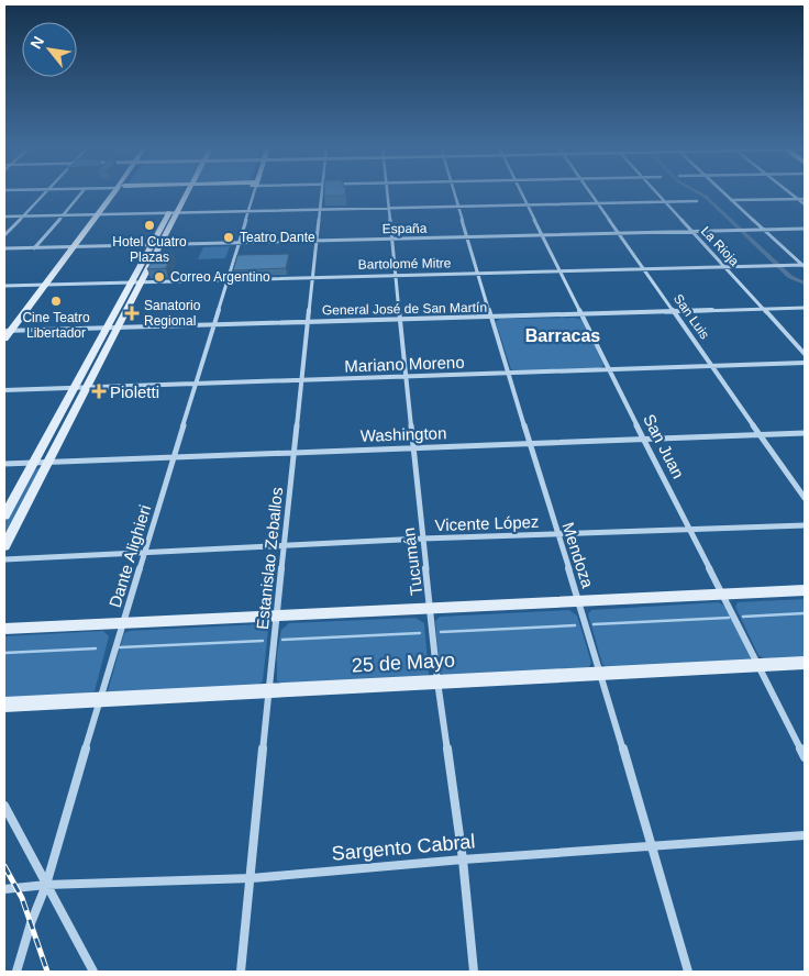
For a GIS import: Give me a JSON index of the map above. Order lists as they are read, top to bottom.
{
  "streets": {
    "main road": ["25 de Mayo"],
    "street": [
      "España",
      "La Rioja",
      "Bartolomé Mitre",
      "General José de San Martín",
      "San Luis",
      "Mariano Moreno",
      "Washington",
      "San Juan",
      "Vicente López",
      "Mendoza",
      "Dante Alighieri",
      "Estanislao Zeballos",
      "Tucumán",
      "Sargento Cabral"
    ]
  },
  "crossings": [
    ["España", "La Rioja"],
    ["España", "San Luis"],
    ["España", "San Juan"],
    ["España", "Mendoza"],
    ["España", "Dante Alighieri"],
    ["España", "Estanislao Zeballos"],
    ["España", "Tucumán"],
    ["La Rioja", "Bartolomé Mitre"],
    ["La Rioja", "General José de San Martín"],
    ["Bartolomé Mitre", "San Luis"],
    ["Bartolomé Mitre", "San Juan"],
    ["Bartolomé Mitre", "Mendoza"],
    ["Bartolomé Mitre", "Dante Alighieri"],
    ["Bartolomé Mitre", "Estanislao Zeballos"],
    ["Bartolomé Mitre", "Tucumán"],
    ["General José de San Martín", "San Luis"],
    ["General José de San Martín", "San Juan"],
    ["General José de San Martín", "Mendoza"],
    ["General José de San Martín", "Dante Alighieri"],
    ["General José de San Martín", "Estanislao Zeballos"],
    ["General José de San Martín", "Tucumán"],
    ["San Luis", "Mariano Moreno"],
    ["San Luis", "Washington"],
    ["Mariano Moreno", "San Juan"],
    ["Mariano Moreno", "Mendoza"],
    ["Mariano Moreno", "Dante Alighieri"],
    ["Mariano Moreno", "Estanislao Zeballos"],
    ["Mariano Moreno", "Tucumán"],
    ["Washington", "San Juan"],
    ["Washington", "Mendoza"],
    ["Washington", "Dante Alighieri"],
    ["Washington", "Estanislao Zeballos"],
    ["Washington", "Tucumán"],
    ["San Juan", "Vicente López"],
    ["San Juan", "25 de Mayo"],
    ["Vicente López", "Mendoza"],
    ["Vicente López", "Dante Alighieri"],
    ["Vicente López", "Estanislao Zeballos"],
    ["Vicente López", "Tucumán"],
    ["Mendoza", "25 de Mayo"],
    ["Mendoza", "Sargento Cabral"],
    ["Dante Alighieri", "25 de Mayo"],
    ["Dante Alighieri", "Sargento Cabral"],
    ["Estanislao Zeballos", "25 de Mayo"],
    ["Estanislao Zeballos", "Sargento Cabral"],
    ["Tucumán", "25 de Mayo"],
    ["Tucumán", "Sargento Cabral"]
  ],
  "districts": ["Barracas"],
  "places": {
    "other": [
      "Hotel Cuatro Plazas",
      "Teatro Dante",
      "Correo Argentino",
      "Cine Teatro Libertador"
    ],
    "health": ["Sanatorio Regional", "Pioletti"]
  },
  "north": "top left"
}
